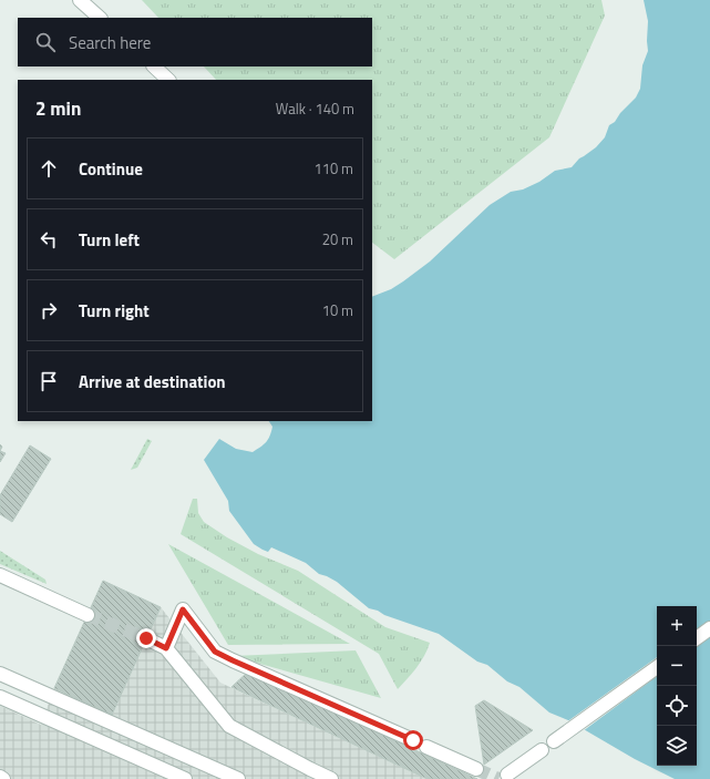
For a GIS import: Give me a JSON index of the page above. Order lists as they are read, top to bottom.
{
  "page": {
    "search": "Search here",
    "heading": ["2 min", "Walk · 140 m"],
    "list": [
      ["Continue", "110 m"],
      ["Turn left", "20 m"],
      ["Turn right", "10 m"],
      "Arrive at destination"
    ],
    "map_buttons": ["+", "−"]
  }
}
